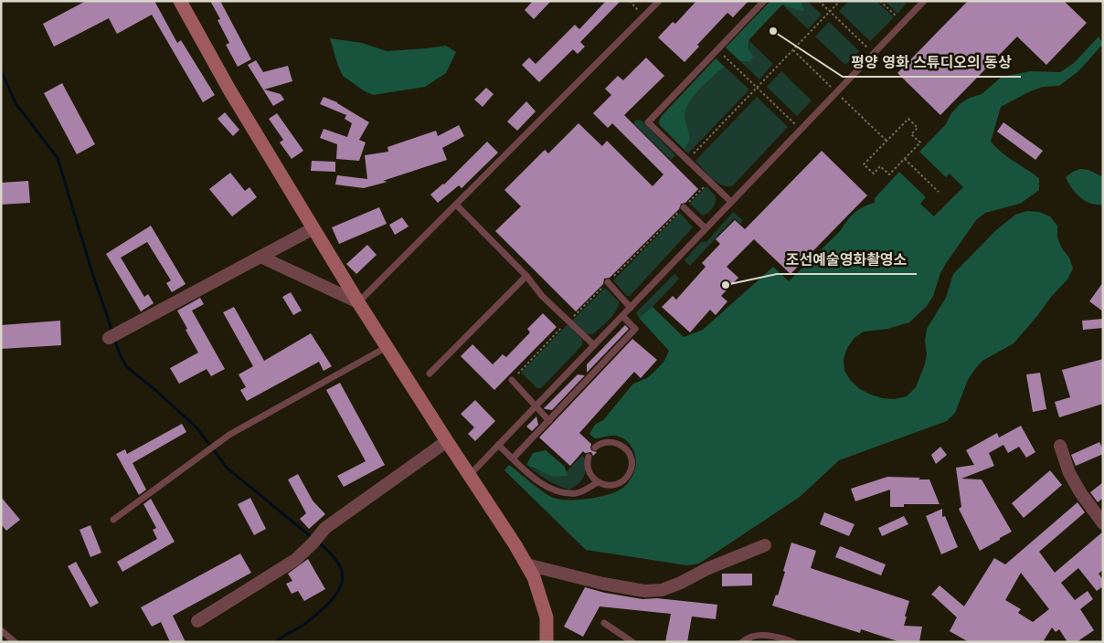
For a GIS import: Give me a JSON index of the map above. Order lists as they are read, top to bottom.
{
  "places": ["평양 영화 스튜디오의 동상", "조선예술영화촬영소"]
}
